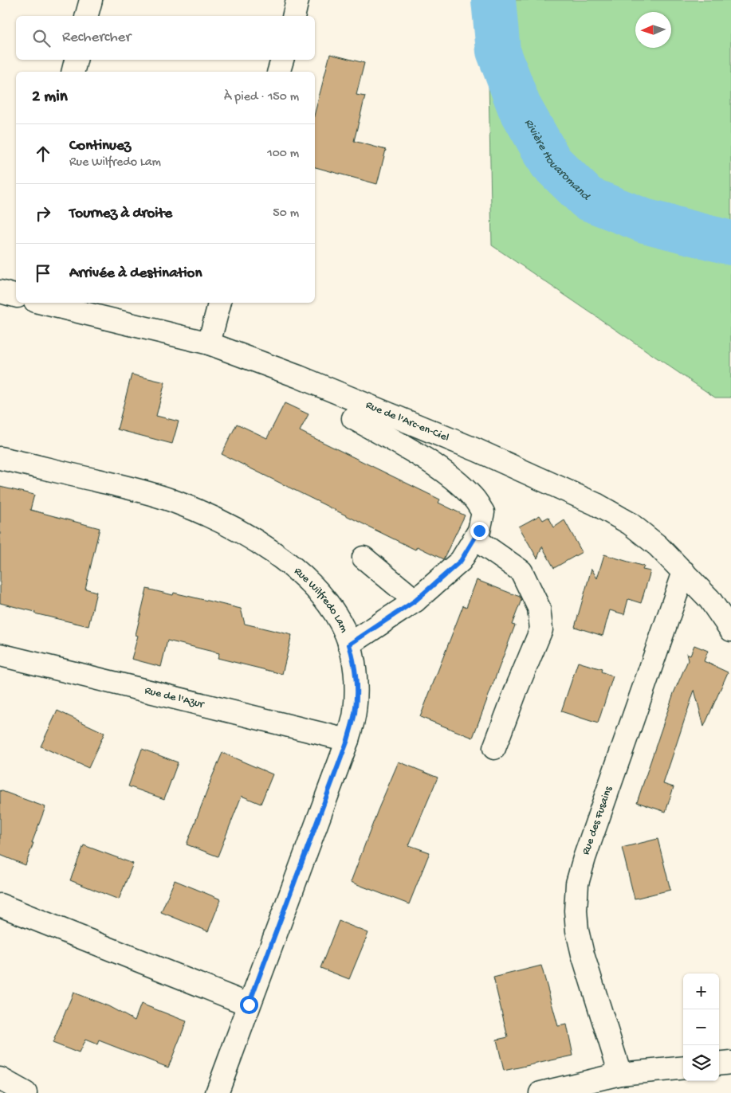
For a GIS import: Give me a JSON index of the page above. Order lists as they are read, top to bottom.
{
  "streets": {
    "street": [
      "Rue de l'Arc-en-Ciel",
      "Rue Wilfredo Lam",
      "Rue de l'Azur",
      "Rue des Fusains"
    ]
  },
  "crossings": [
    ["Rue de l'Arc-en-Ciel", "Rue des Fusains"],
    ["Rue Wilfredo Lam", "Rue de l'Azur"]
  ],
  "water": ["Rivière Houaromand"],
  "north": "left",
  "page": {
    "search": "Rechercher",
    "heading": ["2 min", "À pied · 150 m"],
    "list": [
      ["Continuez", "Rue Wilfredo Lam", "100 m"],
      ["Tournez à droite", "50 m"],
      "Arrivée à destination"
    ],
    "map_buttons": ["+", "−"]
  }
}
